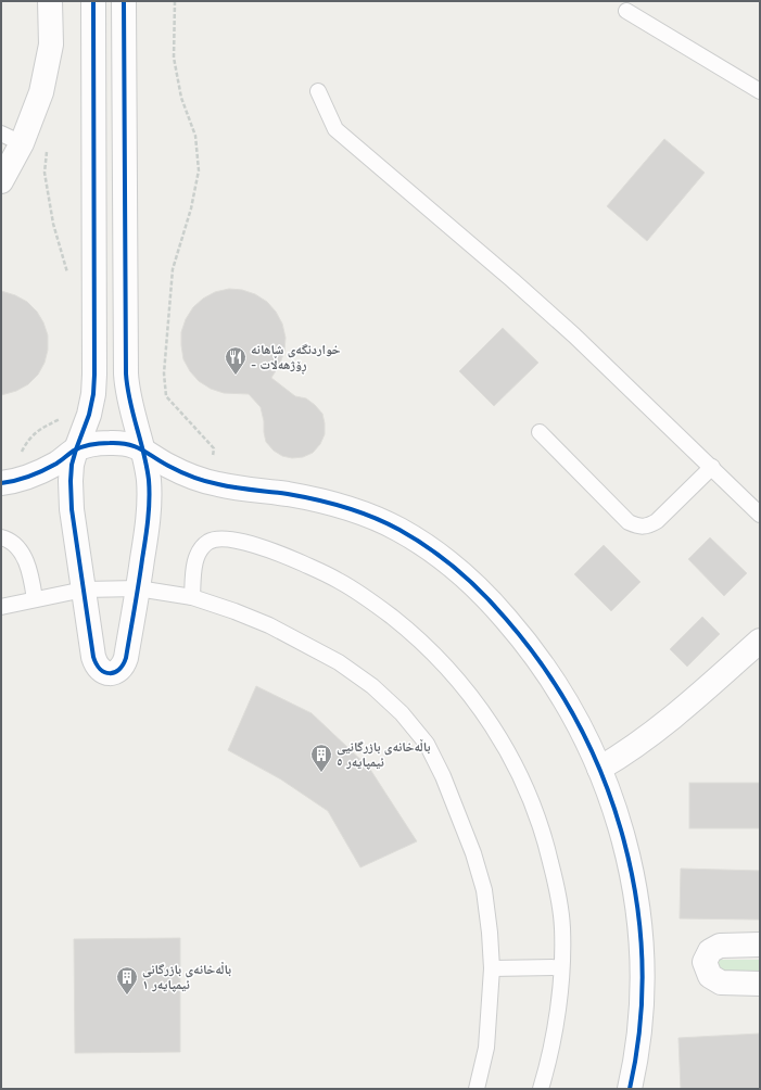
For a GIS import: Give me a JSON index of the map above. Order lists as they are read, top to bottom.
{
  "places": {
    "restaurant": ["خواردنگەی شاھانە - ڕۆژھەڵات"],
    "building": ["باڵەخانەی بازرگانیی ئیمپایەر ٥", "باڵەخانەی بازرگانی ئیمپایەر ١"]
  }
}
